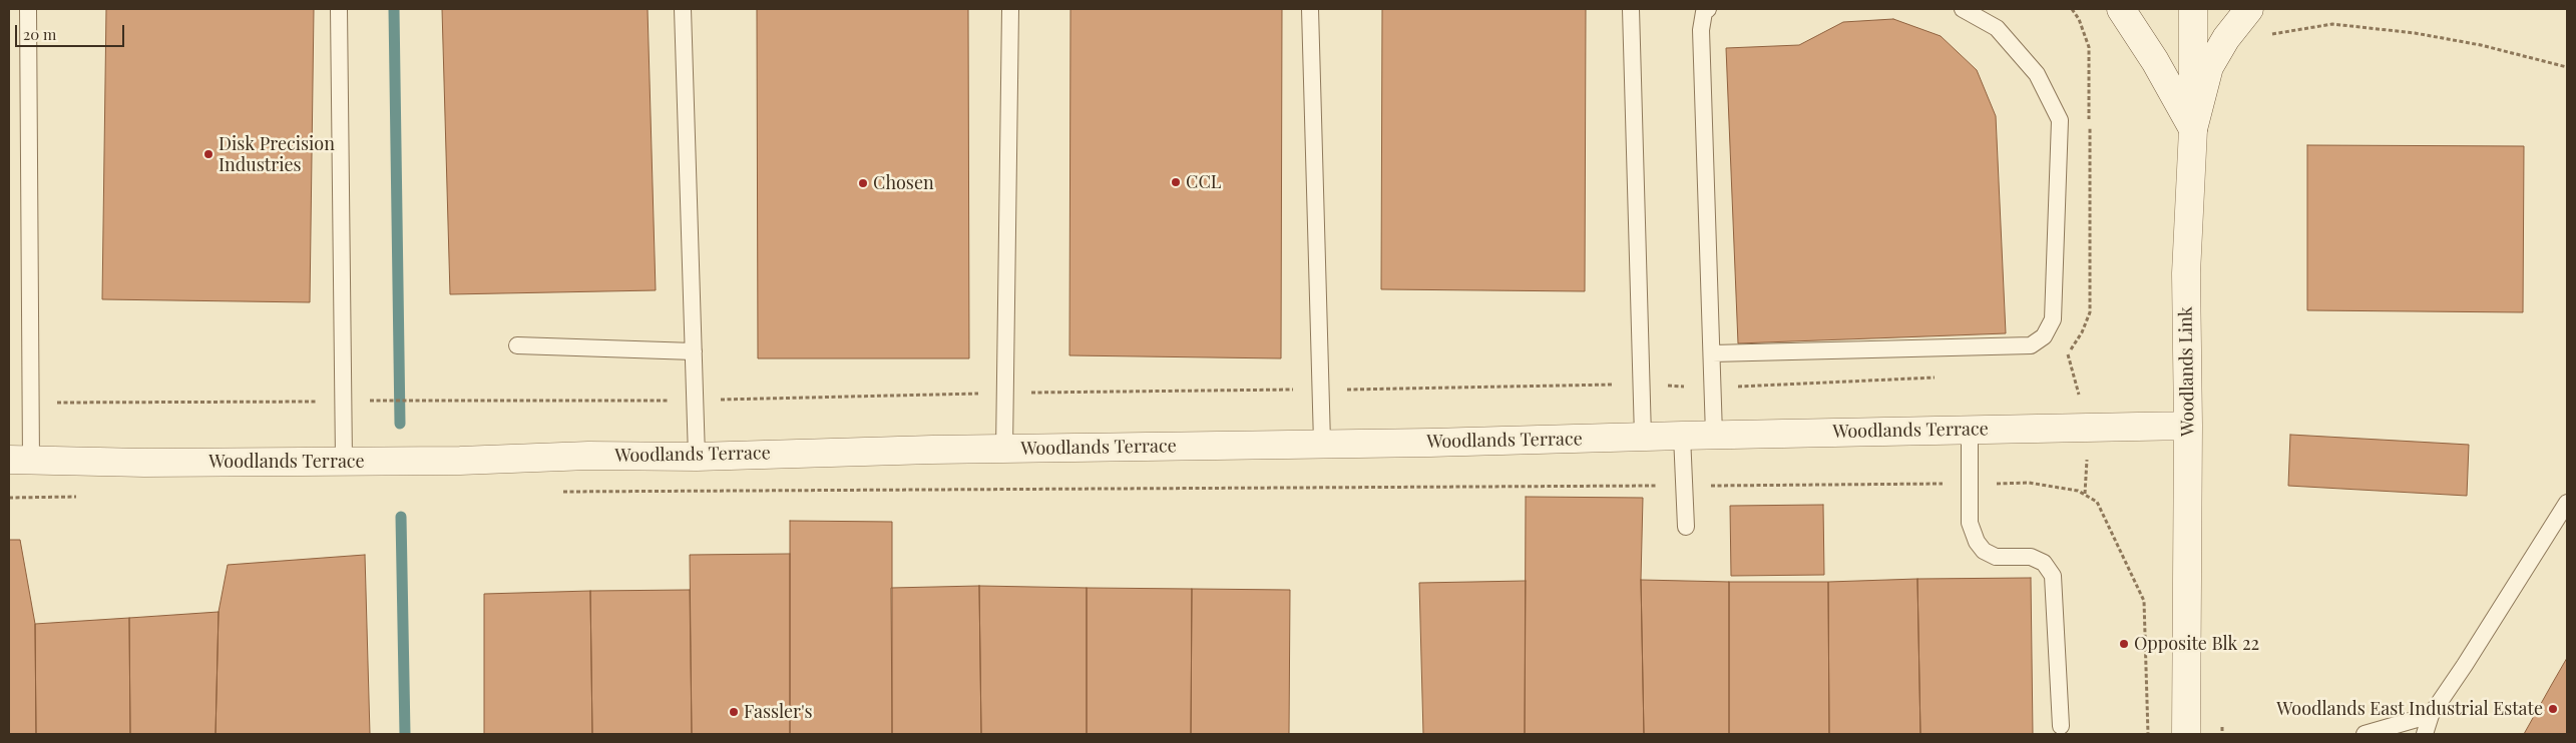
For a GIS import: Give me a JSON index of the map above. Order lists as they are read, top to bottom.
{
  "streets": {
    "street": ["Woodlands Link", "Woodlands Terrace"]
  },
  "crossings": [
    ["Woodlands Link", "Woodlands Terrace"]
  ],
  "places": [
    "Disk Precision Industries",
    "CCL",
    "Chosen",
    "Opposite Blk 22",
    "Woodlands East Industrial Estate",
    "Fassler's"
  ],
  "scale_bar": "20 m"
}
